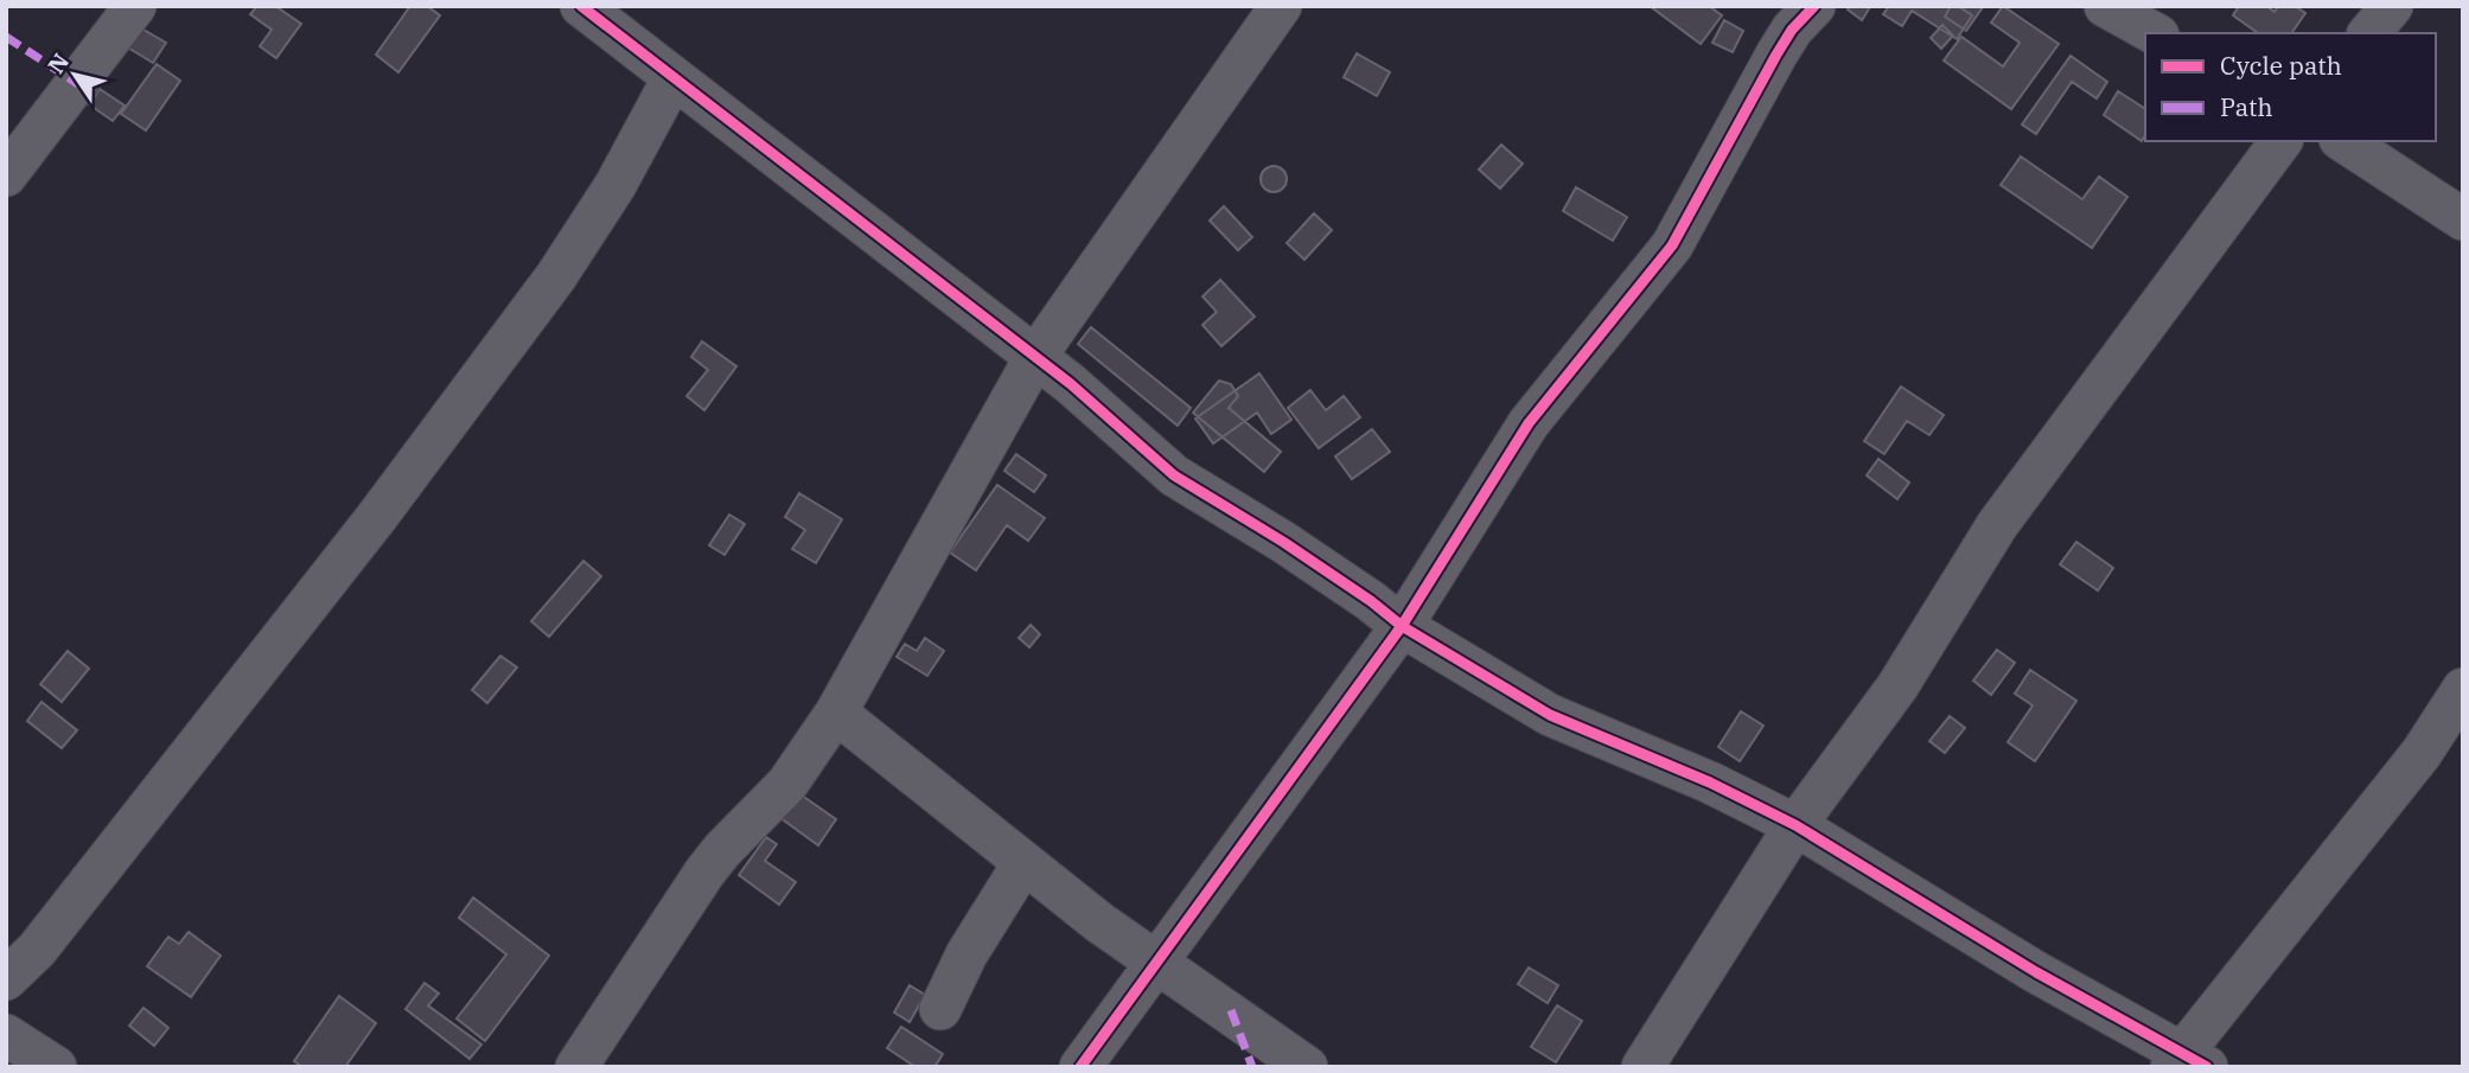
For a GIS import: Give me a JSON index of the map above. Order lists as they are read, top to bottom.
{
  "legend": ["Cycle path", "Path"],
  "north": "top left"
}
